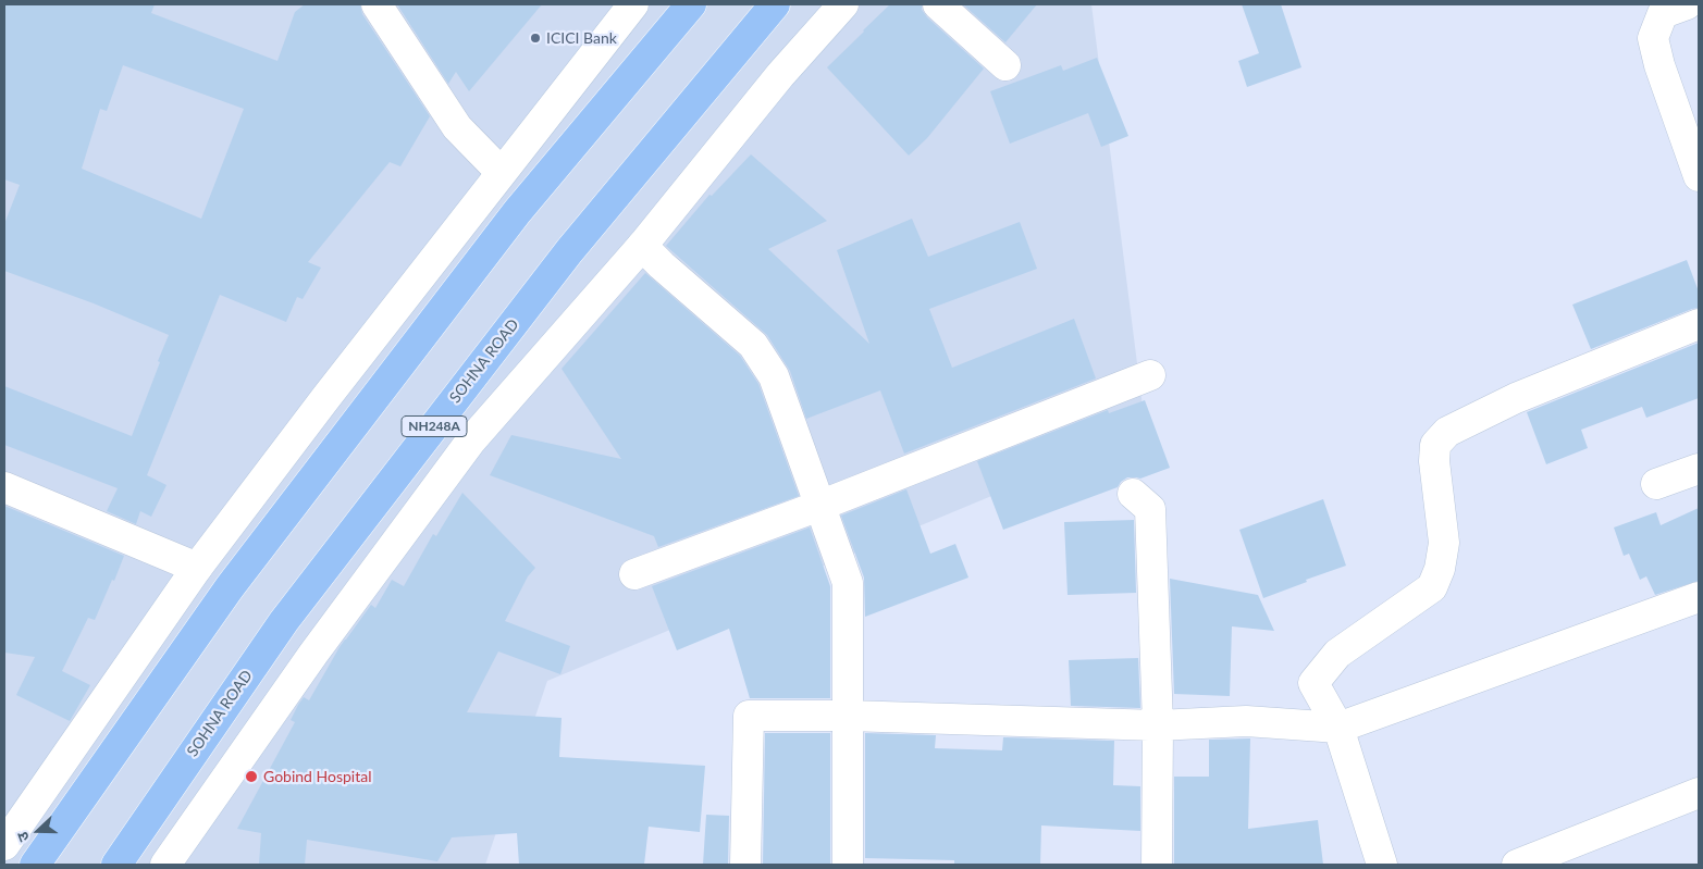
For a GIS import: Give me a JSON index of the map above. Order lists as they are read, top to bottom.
{
  "streets": {
    "highway": ["SOHNA ROAD", "NH248A"]
  },
  "places": ["ICICI Bank", "Gobind Hospital"],
  "north": "left"
}
